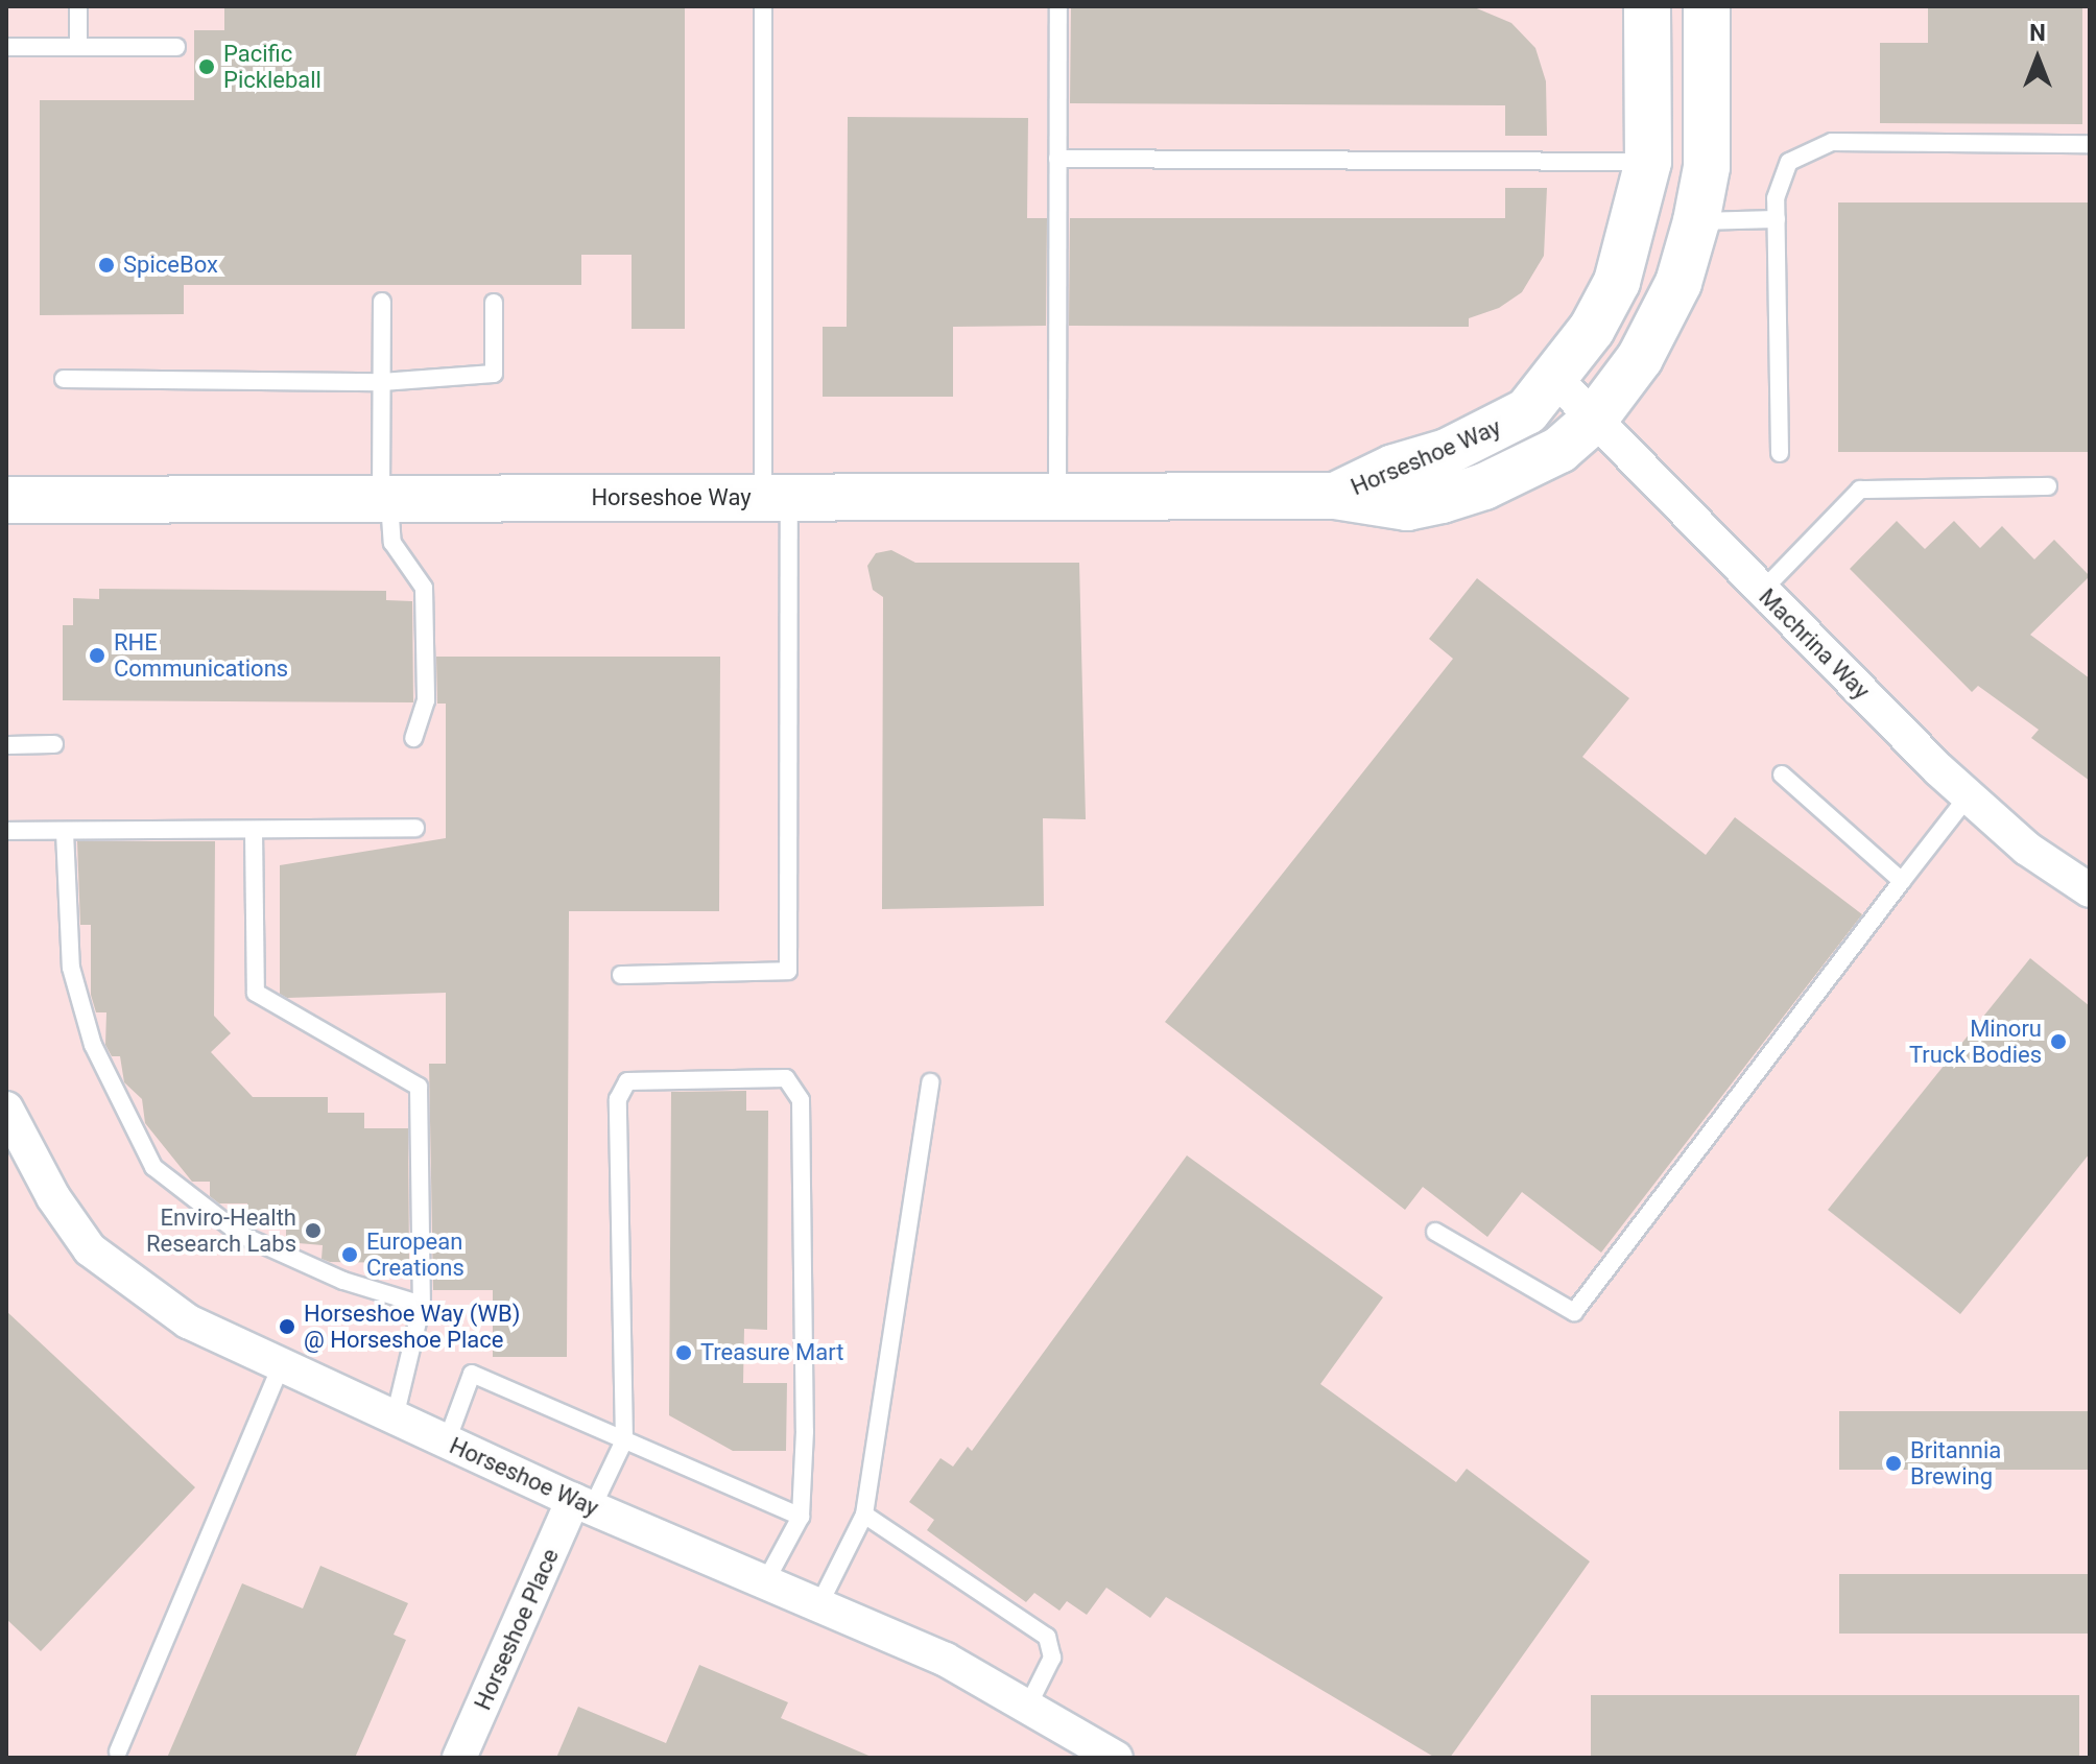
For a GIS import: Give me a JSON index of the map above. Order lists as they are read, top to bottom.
{
  "streets": {
    "street": ["Horseshoe Way", "Machrina Way", "Horseshoe Place"]
  },
  "crossings": [
    ["Horseshoe Way", "Machrina Way"],
    ["Horseshoe Way", "Horseshoe Place"]
  ],
  "places": [
    "Pacific Pickleball",
    "SpiceBox",
    "RHE Communications",
    "Minoru Truck Bodies",
    "Enviro-Health Research Labs",
    "European Creations",
    "Horseshoe Way (WB) @ Horseshoe Place",
    "Treasure Mart",
    "Britannia Brewing"
  ],
  "north": "top"
}
